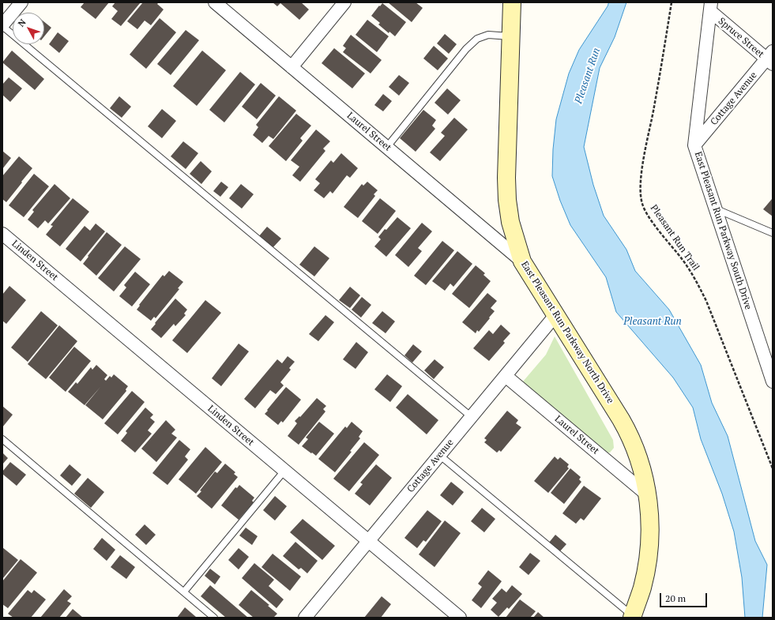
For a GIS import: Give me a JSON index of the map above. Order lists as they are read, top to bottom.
{
  "streets": {
    "street": [
      "Spruce Street",
      "Cottage Avenue",
      "Laurel Street",
      "East Pleasant Run Parkway South Drive",
      "Linden Street",
      "East Pleasant Run Parkway North Drive"
    ],
    "path": ["Pleasant Run Trail"]
  },
  "crossings": [
    ["Spruce Street", "Cottage Avenue"],
    ["Spruce Street", "East Pleasant Run Parkway South Drive"],
    ["Cottage Avenue", "Laurel Street"],
    ["Cottage Avenue", "East Pleasant Run Parkway South Drive"],
    ["Cottage Avenue", "Linden Street"],
    ["Cottage Avenue", "East Pleasant Run Parkway North Drive"],
    ["Laurel Street", "East Pleasant Run Parkway North Drive"]
  ],
  "water": ["Pleasant Run"],
  "scale_bar": "20 m",
  "north": "top left"
}
